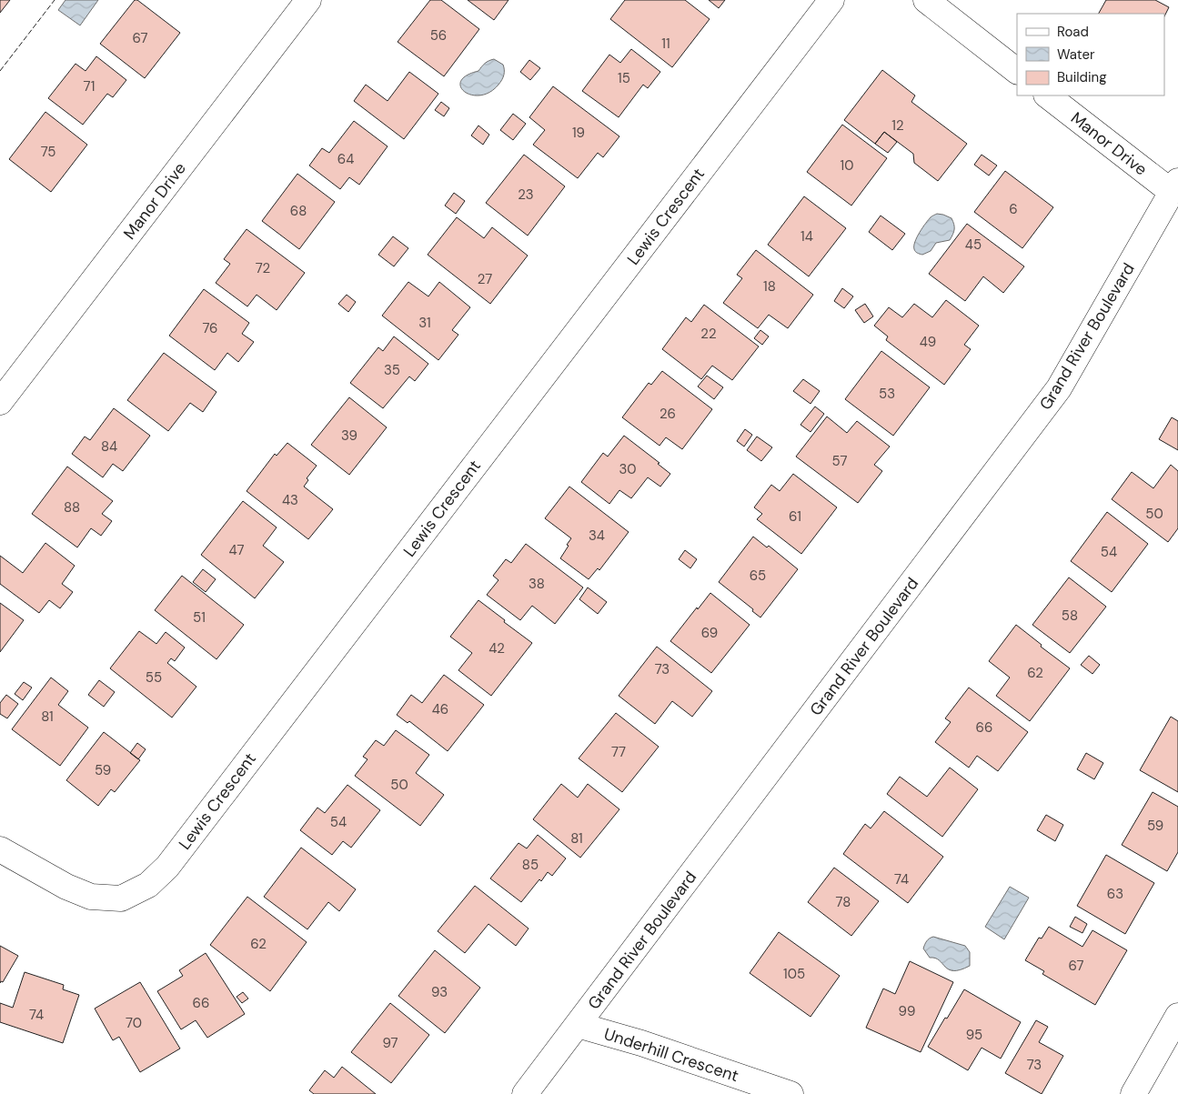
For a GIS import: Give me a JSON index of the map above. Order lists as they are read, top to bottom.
{
  "streets": {
    "street": [
      "Manor Drive",
      "Lewis Crescent",
      "Grand River Boulevard",
      "Underhill Crescent"
    ]
  },
  "crossings": [
    ["Manor Drive", "Grand River Boulevard"],
    ["Grand River Boulevard", "Underhill Crescent"]
  ],
  "house_numbers": [
    "56",
    "67",
    "11",
    "15",
    "71",
    "12",
    "19",
    "75",
    "64",
    "10",
    "23",
    "6",
    "68",
    "14",
    "45",
    "72",
    "27",
    "18",
    "31",
    "76",
    "22",
    "49",
    "35",
    "53",
    "26",
    "39",
    "84",
    "57",
    "30",
    "43",
    "88",
    "50",
    "61",
    "34",
    "47",
    "54",
    "65",
    "38",
    "58",
    "51",
    "69",
    "42",
    "73",
    "62",
    "55",
    "46",
    "81",
    "66",
    "77",
    "59",
    "50",
    "54",
    "59",
    "81",
    "85",
    "74",
    "63",
    "78",
    "62",
    "67",
    "105",
    "93",
    "66",
    "99",
    "74",
    "70",
    "95",
    "97",
    "73"
  ],
  "legend": ["Road", "Water", "Building"]
}
